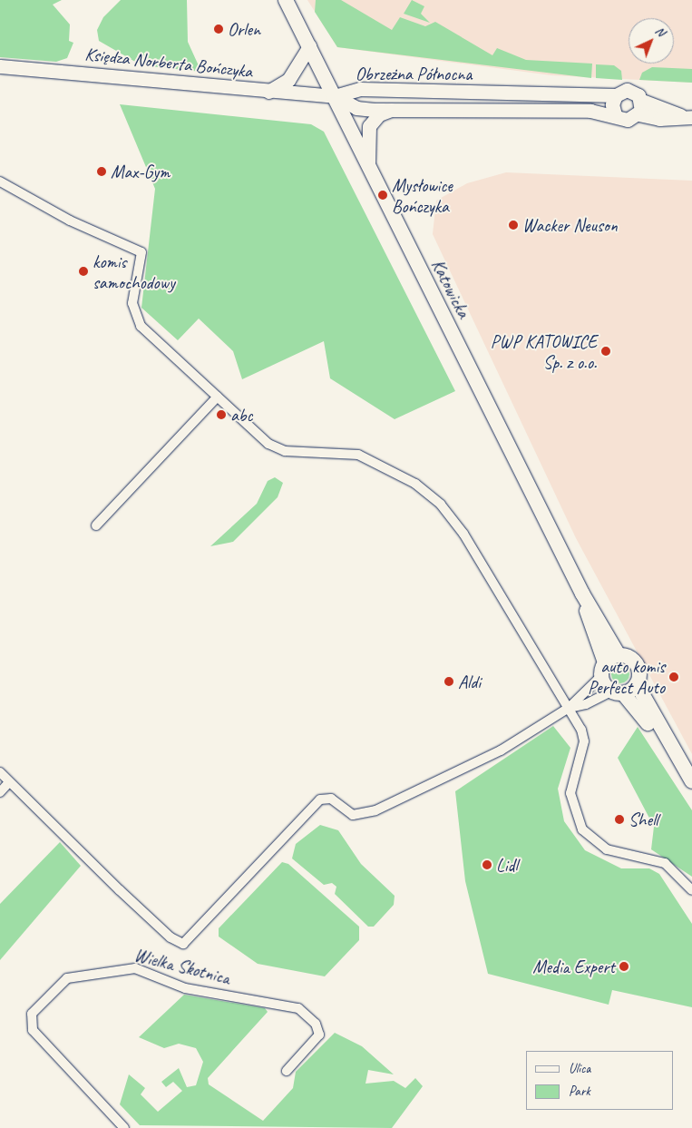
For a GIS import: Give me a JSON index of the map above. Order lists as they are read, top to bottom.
{
  "streets": {
    "main road": ["Katowicka"],
    "street": ["Księdza Norberta Bończyka", "Obrzeżna Północna", "Wielka Skotnica"]
  },
  "crossings": [
    ["Księdza Norberta Bończyka", "Obrzeżna Północna"],
    ["Księdza Norberta Bończyka", "Katowicka"],
    ["Obrzeżna Północna", "Katowicka"]
  ],
  "places": [
    "Orlen",
    "Max-Gym",
    "Mysłowice Bończyka",
    "Wacker Neuson",
    "komis samochodowy",
    "PWP KATOWICE Sp. z o.o.",
    "abc",
    "auto komis Perfect Auto",
    "Aldi",
    "Shell",
    "Lidl",
    "Media Expert"
  ],
  "legend": ["Ulica", "Park"],
  "north": "top right"
}
